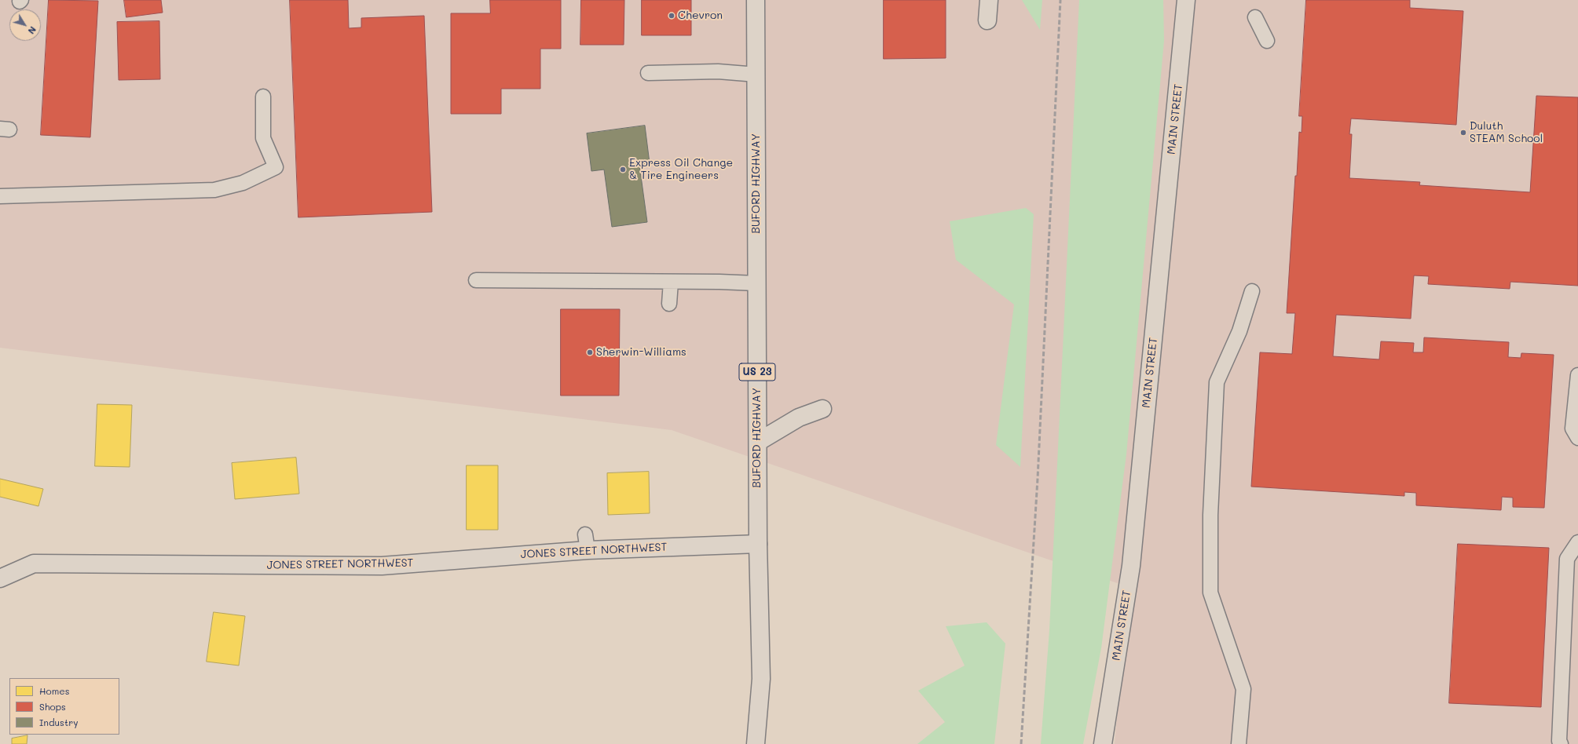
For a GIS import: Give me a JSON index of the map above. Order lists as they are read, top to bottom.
{
  "streets": {
    "street": [
      "MAIN STREET",
      "BUFORD HIGHWAY",
      "US 23",
      "JONES STREET NORTHWEST"
    ]
  },
  "crossings": [
    ["BUFORD HIGHWAY", "JONES STREET NORTHWEST"]
  ],
  "places": [
    "Chevron",
    "Duluth STEAM School",
    "Express Oil Change & Tire Engineers",
    "Sherwin-Williams"
  ],
  "legend": ["Homes", "Shops", "Industry"],
  "north": "bottom right"
}
